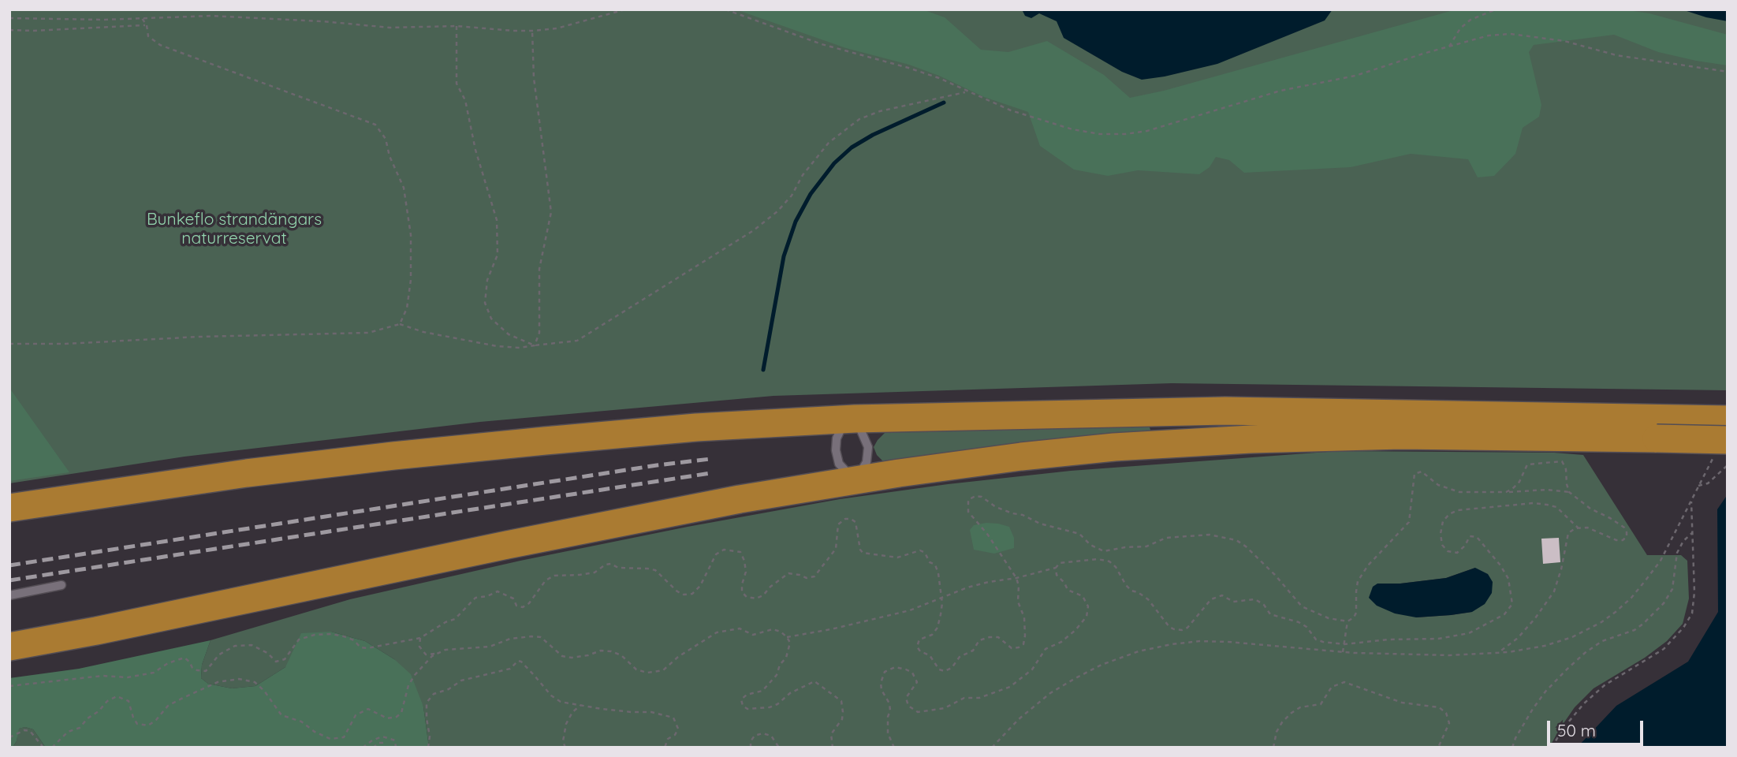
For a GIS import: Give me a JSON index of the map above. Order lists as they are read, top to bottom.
{
  "parks": ["Bunkeflo strandängars naturreservat"],
  "scale_bar": "50 m"
}
